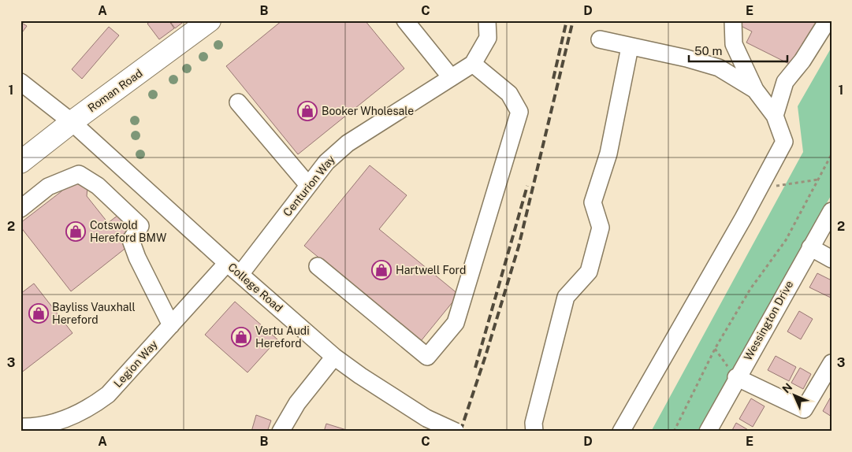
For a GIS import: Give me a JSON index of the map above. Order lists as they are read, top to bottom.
{
  "streets": {
    "main road": ["Roman Road"],
    "street": [
      "Centurion Way",
      "College Road",
      "Wessington Drive",
      "Legion Way"
    ]
  },
  "crossings": [
    ["Roman Road", "College Road"],
    ["Centurion Way", "College Road"],
    ["College Road", "Legion Way"]
  ],
  "places": {
    "shop": [
      "Booker Wholesale",
      "Cotswold Hereford BMW",
      "Hartwell Ford",
      "Bayliss Vauxhall Hereford",
      "Vertu Audi Hereford"
    ]
  },
  "scale_bar": "50 m",
  "north": "top left",
  "grid": {
    "columns": [
      "A",
      "B",
      "C",
      "D",
      "E"
    ],
    "rows": ["1", "2", "3"]
  }
}
